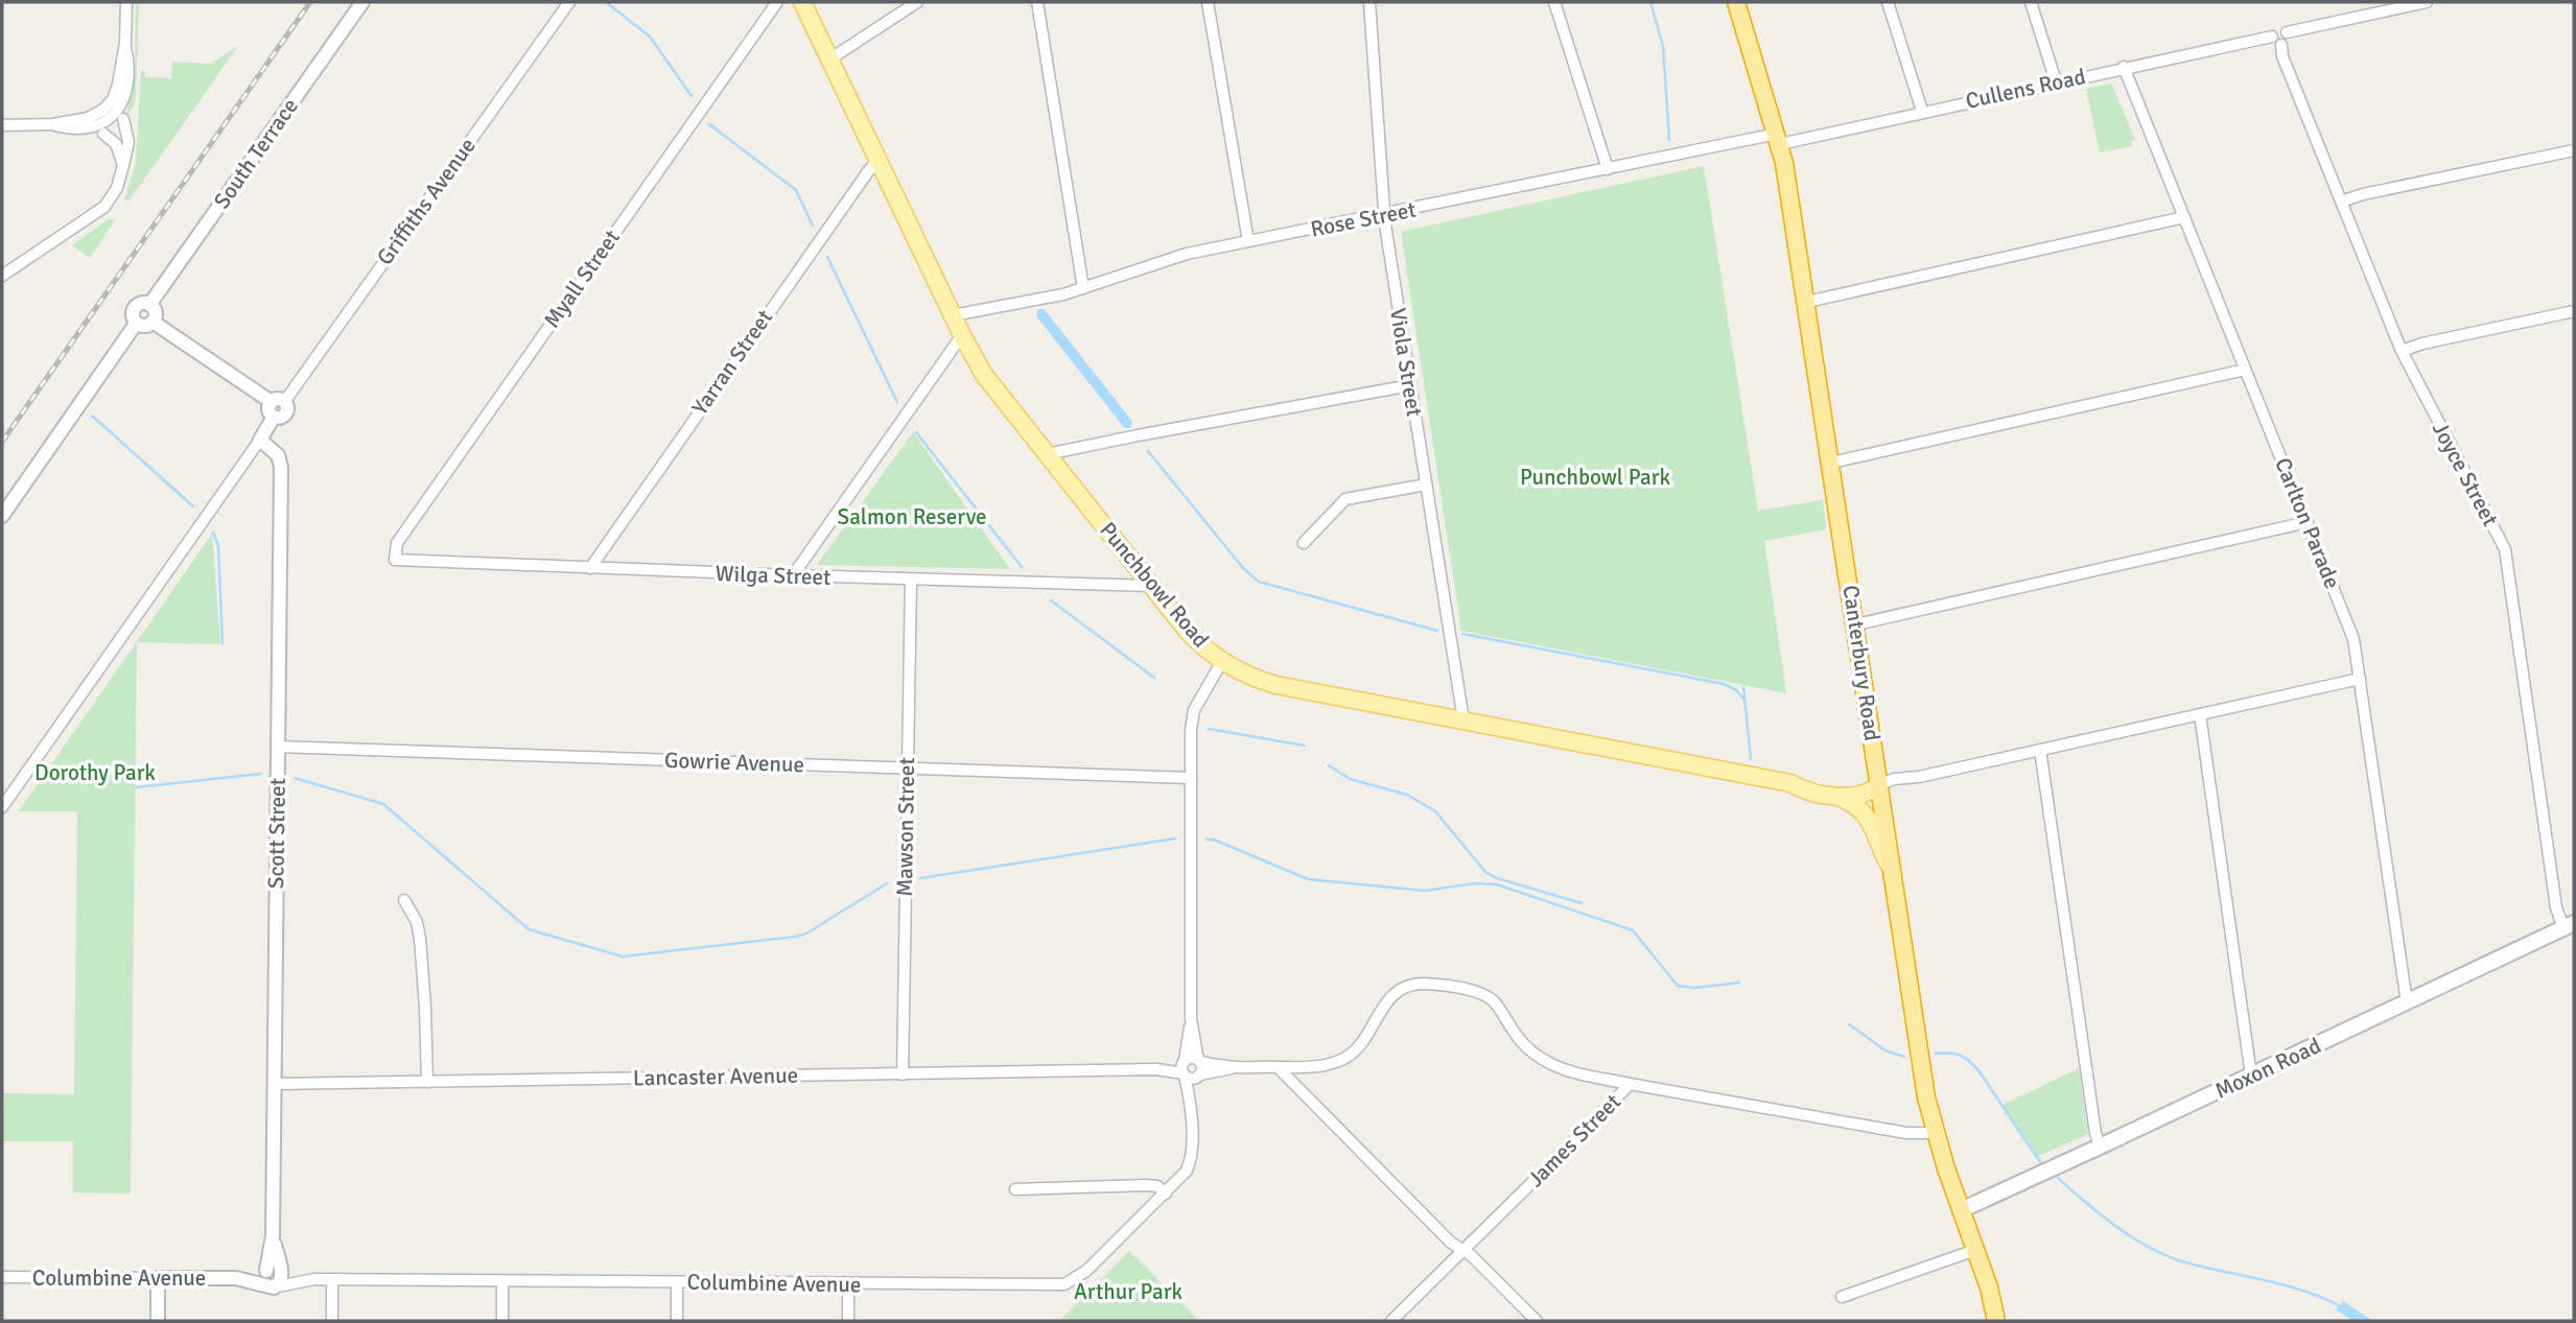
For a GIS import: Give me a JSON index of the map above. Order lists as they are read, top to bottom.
{
  "streets": {
    "highway": ["Canterbury Road"],
    "main road": ["Punchbowl Road", "Moxon Road"],
    "street": [
      "Cullens Road",
      "South Terrace",
      "Griffiths Avenue",
      "Rose Street",
      "Myall Street",
      "Yarran Street",
      "Viola Street",
      "Joyce Street",
      "Carlton Parade",
      "Wilga Street",
      "Gowrie Avenue",
      "Mawson Street",
      "Scott Street",
      "Lancaster Avenue",
      "James Street",
      "Columbine Avenue"
    ]
  },
  "crossings": [
    ["Cullens Road", "Rose Street"],
    ["Cullens Road", "Joyce Street"],
    ["Cullens Road", "Carlton Parade"],
    ["Cullens Road", "Canterbury Road"],
    ["Rose Street", "Viola Street"],
    ["Rose Street", "Punchbowl Road"],
    ["Rose Street", "Canterbury Road"],
    ["Myall Street", "Wilga Street"],
    ["Yarran Street", "Wilga Street"],
    ["Yarran Street", "Punchbowl Road"],
    ["Viola Street", "Punchbowl Road"],
    ["Joyce Street", "Moxon Road"],
    ["Carlton Parade", "Moxon Road"],
    ["Wilga Street", "Punchbowl Road"],
    ["Wilga Street", "Mawson Street"],
    ["Punchbowl Road", "Canterbury Road"],
    ["Canterbury Road", "Moxon Road"],
    ["Canterbury Road", "James Street"],
    ["Gowrie Avenue", "Mawson Street"],
    ["Gowrie Avenue", "Scott Street"],
    ["Mawson Street", "Lancaster Avenue"],
    ["Scott Street", "Lancaster Avenue"],
    ["Scott Street", "Columbine Avenue"]
  ],
  "parks": [
    "Punchbowl Park",
    "Salmon Reserve",
    "Dorothy Park",
    "Arthur Park"
  ]
}
